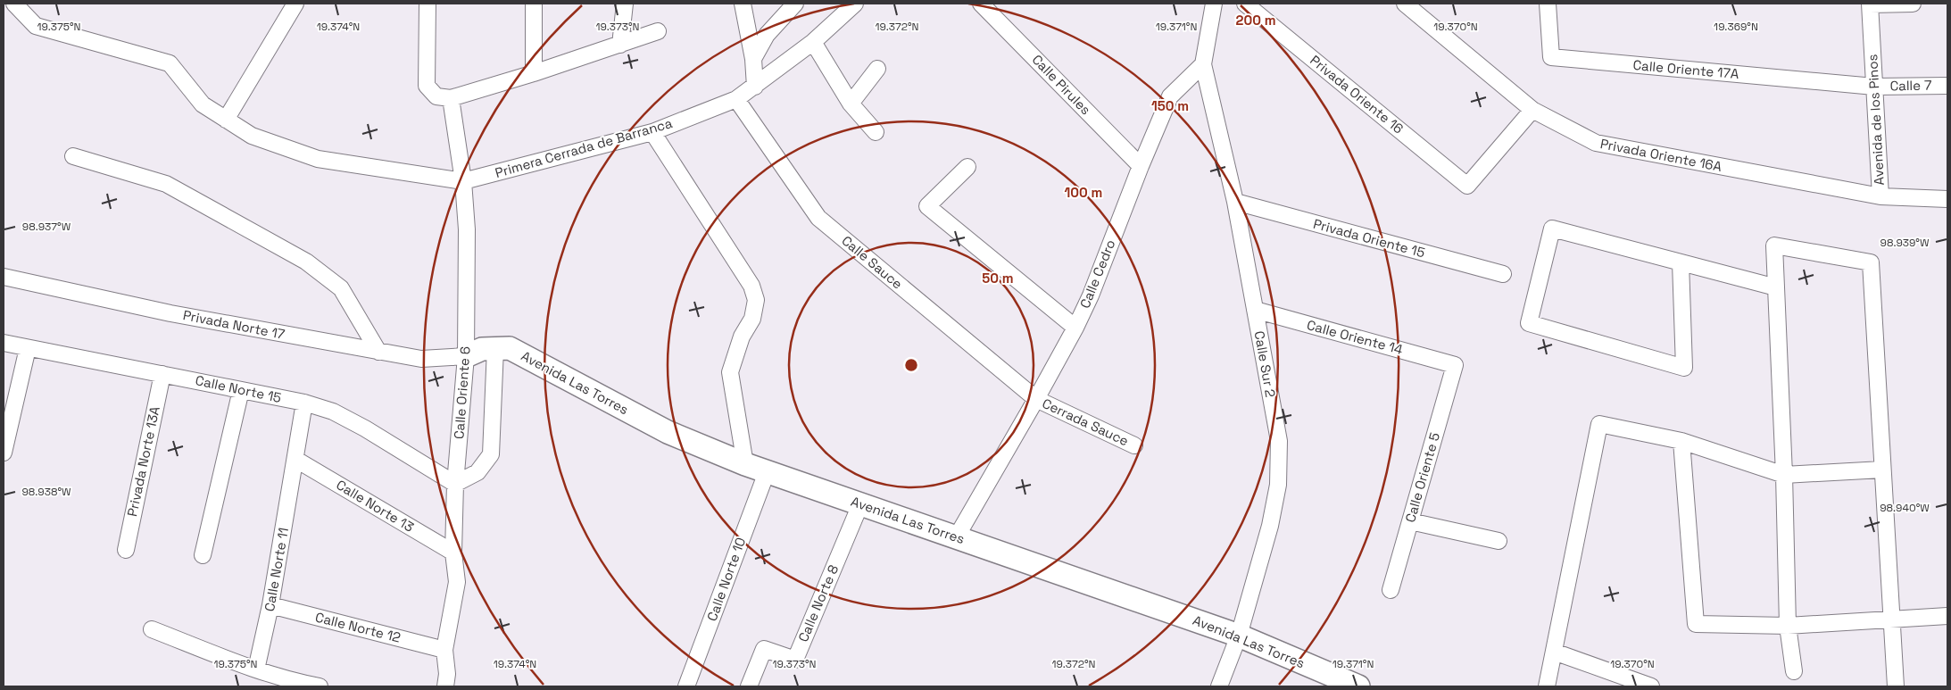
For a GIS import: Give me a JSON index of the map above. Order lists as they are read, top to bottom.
{
  "streets": {
    "main road": ["Avenida Las Torres"],
    "street": [
      "Calle Oriente 17A",
      "Calle Pirules",
      "Calle 7",
      "Privada Oriente 16",
      "Avenida de los Pinos",
      "Primera Cerrada de Barranca",
      "Privada Oriente 16A",
      "Privada Oriente 15",
      "Calle Sauce",
      "Calle Cedro",
      "Privada Norte 17",
      "Calle Oriente 14",
      "Calle Sur 2",
      "Calle Norte 15",
      "Calle Oriente 6",
      "Cerrada Sauce",
      "Privada Norte 13A",
      "Calle Oriente 5",
      "Calle Norte 13",
      "Calle Norte 11",
      "Calle Norte 10",
      "Calle Norte 8",
      "Calle Norte 12"
    ]
  },
  "crossings": [
    ["Calle Oriente 17A", "Calle 7"],
    ["Calle Oriente 17A", "Avenida de los Pinos"],
    ["Calle Pirules", "Calle Cedro"],
    ["Calle 7", "Avenida de los Pinos"],
    ["Privada Oriente 16", "Privada Oriente 16A"],
    ["Avenida de los Pinos", "Privada Oriente 16A"],
    ["Primera Cerrada de Barranca", "Calle Sauce"],
    ["Primera Cerrada de Barranca", "Calle Oriente 6"],
    ["Privada Oriente 15", "Calle Sur 2"],
    ["Calle Sauce", "Calle Cedro"],
    ["Calle Sauce", "Cerrada Sauce"],
    ["Calle Cedro", "Calle Sur 2"],
    ["Calle Cedro", "Avenida Las Torres"],
    ["Calle Cedro", "Cerrada Sauce"],
    ["Privada Norte 17", "Avenida Las Torres"],
    ["Privada Norte 17", "Calle Oriente 6"],
    ["Calle Oriente 14", "Calle Sur 2"],
    ["Calle Oriente 14", "Calle Oriente 5"],
    ["Calle Sur 2", "Avenida Las Torres"],
    ["Avenida Las Torres", "Calle Oriente 6"],
    ["Avenida Las Torres", "Calle Norte 10"],
    ["Avenida Las Torres", "Calle Norte 8"],
    ["Calle Norte 15", "Calle Oriente 6"],
    ["Calle Norte 15", "Privada Norte 13A"],
    ["Calle Norte 15", "Calle Norte 11"],
    ["Calle Oriente 6", "Calle Norte 13"],
    ["Calle Oriente 6", "Calle Norte 12"],
    ["Calle Norte 13", "Calle Norte 11"],
    ["Calle Norte 11", "Calle Norte 12"]
  ],
  "coordinates": [
    "19.375°N",
    "19.374°N",
    "19.373°N",
    "19.372°N",
    "19.371°N",
    "19.370°N",
    "19.369°N",
    "98.937°W",
    "98.939°W",
    "98.938°W",
    "98.940°W"
  ],
  "rings": [
    "200 m",
    "150 m",
    "100 m",
    "50 m"
  ]
}
